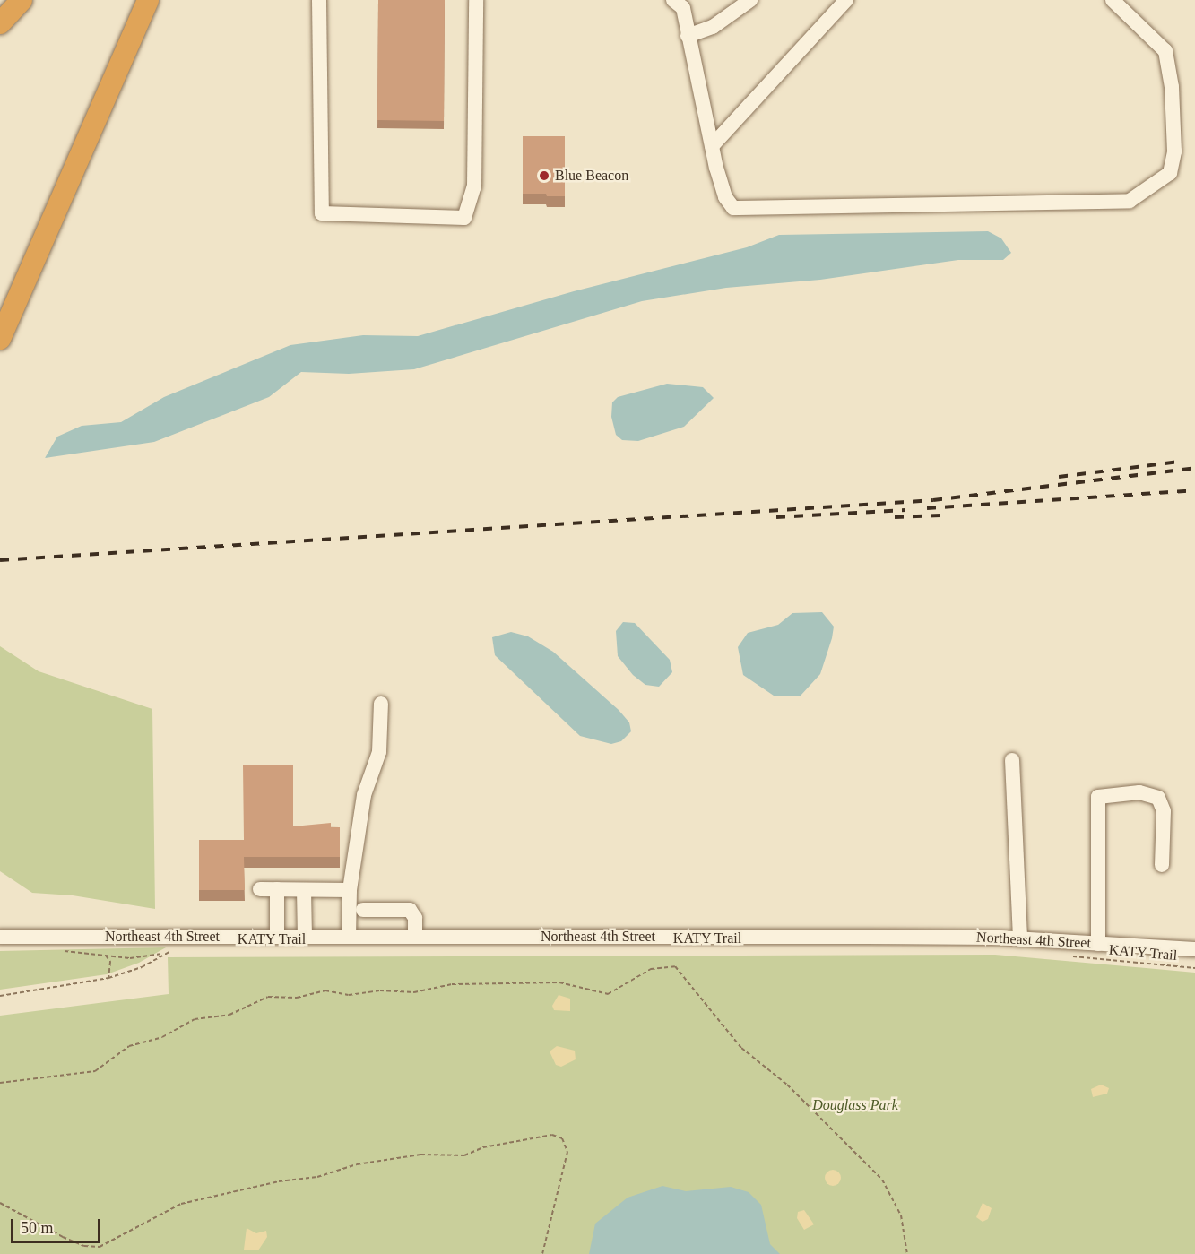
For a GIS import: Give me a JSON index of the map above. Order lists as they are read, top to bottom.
{
  "streets": {
    "street": ["Northeast 4th Street"],
    "path": ["KATY Trail"]
  },
  "parks": ["Douglass Park"],
  "places": ["Blue Beacon"],
  "scale_bar": "50 m"
}
